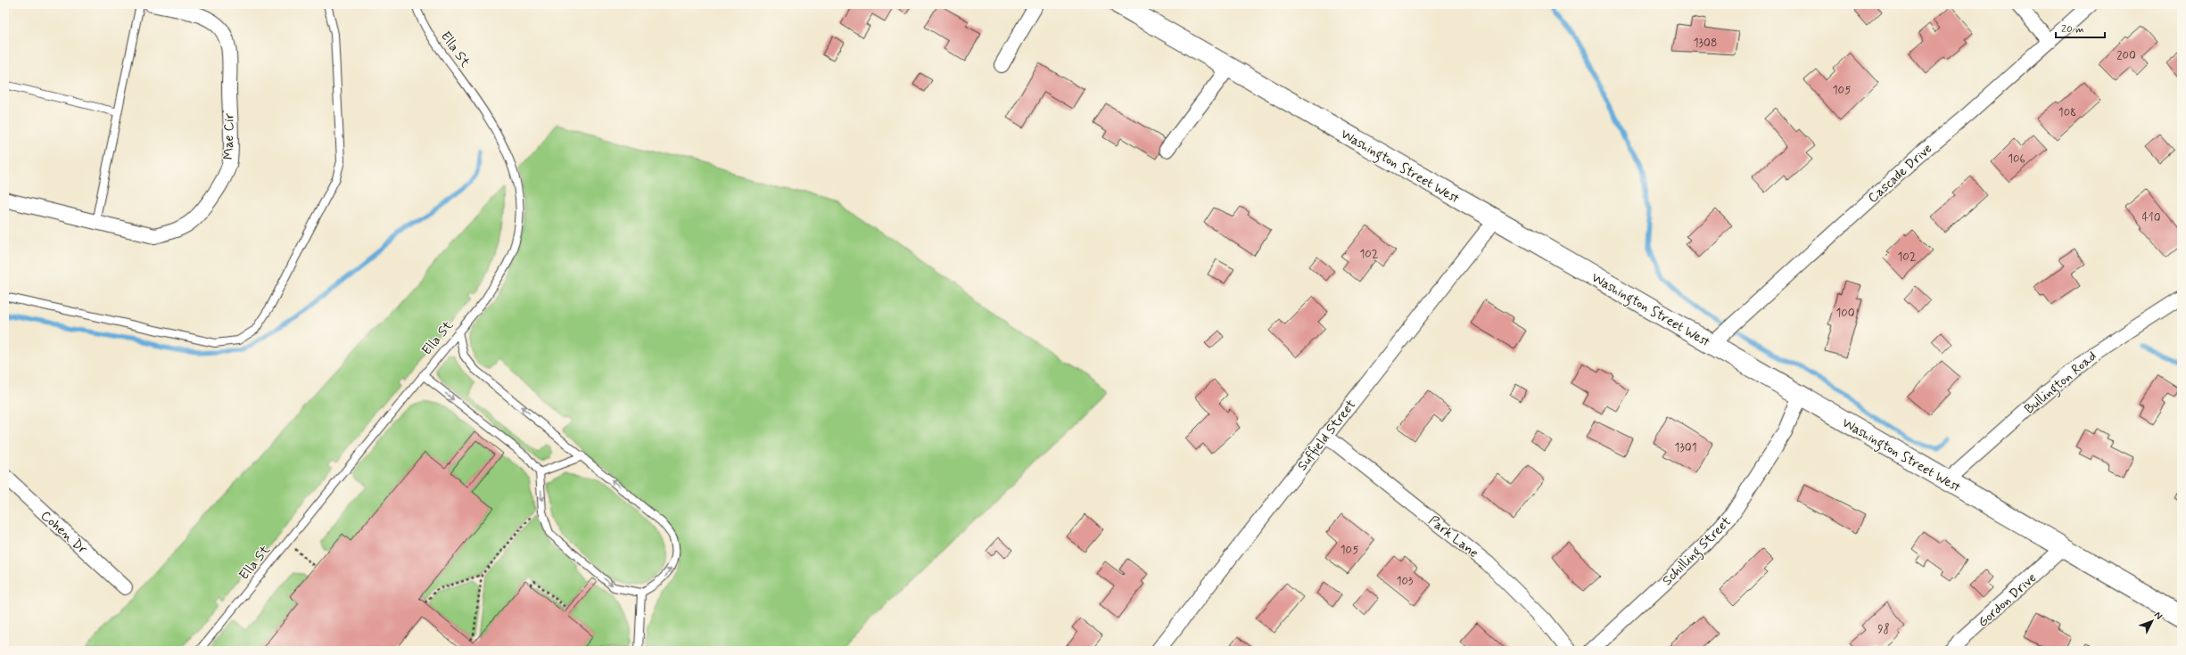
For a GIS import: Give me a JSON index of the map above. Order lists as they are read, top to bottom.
{
  "streets": {
    "street": [
      "Mae Cir",
      "Washington Street West",
      "Cascade Drive",
      "Bullington Road",
      "Suffield Street",
      "Cohen Dr",
      "Park Lane",
      "Schilling Street",
      "Gordon Drive"
    ],
    "lane": ["Ella St"]
  },
  "crossings": [
    ["Washington Street West", "Cascade Drive"],
    ["Washington Street West", "Bullington Road"],
    ["Washington Street West", "Suffield Street"],
    ["Washington Street West", "Schilling Street"],
    ["Washington Street West", "Gordon Drive"],
    ["Suffield Street", "Park Lane"]
  ],
  "house_numbers": [
    "1308",
    "200",
    "105",
    "108",
    "106",
    "410",
    "102",
    "102",
    "100",
    "1301",
    "105",
    "103",
    "98"
  ],
  "scale_bar": "20 m",
  "north": "top right"
}
